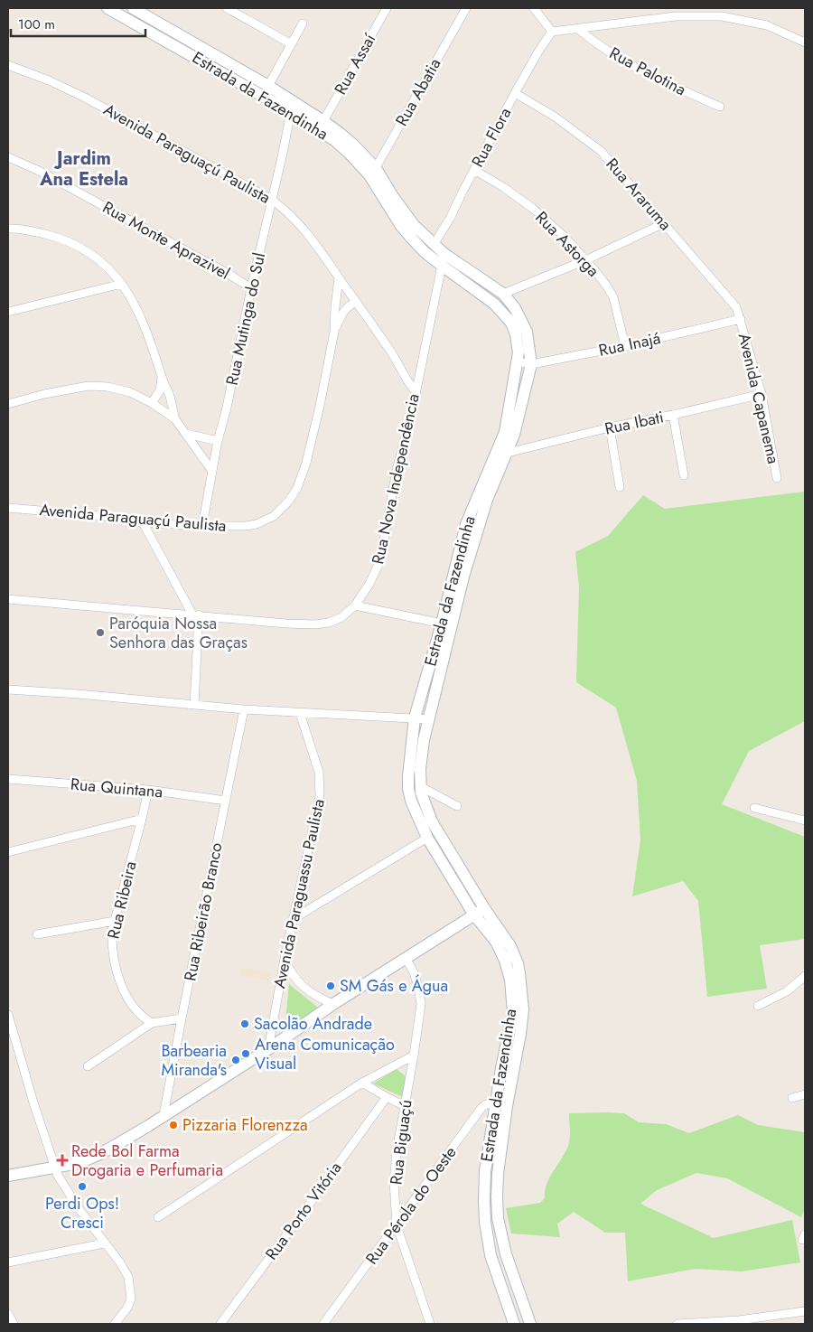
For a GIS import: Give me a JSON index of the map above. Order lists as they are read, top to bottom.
{
  "streets": {
    "main road": ["Estrada da Fazendinha"],
    "street": [
      "Rua Assaí",
      "Rua Palotina",
      "Rua Abatia",
      "Rua Flora",
      "Avenida Paraguaçú Paulista",
      "Rua Araruma",
      "Rua Monte Aprazivel",
      "Rua Astorga",
      "Rua Mutinga do Sul",
      "Rua Inajá",
      "Avenida Capanema",
      "Rua Ibati",
      "Rua Nova Independência",
      "Rua Quintana",
      "Avenida Paraguassu Paulista",
      "Rua Ribeira",
      "Rua Ribeirão Branco",
      "Rua Biguaçú",
      "Rua Pérola do Oeste",
      "Rua Porto Vitória"
    ]
  },
  "crossings": [
    ["Rua Assaí", "Estrada da Fazendinha"],
    ["Rua Abatia", "Estrada da Fazendinha"],
    ["Estrada da Fazendinha", "Rua Flora"],
    ["Estrada da Fazendinha", "Rua Mutinga do Sul"],
    ["Estrada da Fazendinha", "Rua Inajá"],
    ["Estrada da Fazendinha", "Rua Ibati"],
    ["Estrada da Fazendinha", "Rua Nova Independência"],
    ["Estrada da Fazendinha", "Rua Pérola do Oeste"],
    ["Rua Flora", "Rua Araruma"],
    ["Rua Flora", "Rua Astorga"],
    ["Avenida Paraguaçú Paulista", "Rua Mutinga do Sul"],
    ["Rua Araruma", "Rua Inajá"],
    ["Rua Araruma", "Avenida Capanema"],
    ["Rua Monte Aprazivel", "Rua Mutinga do Sul"],
    ["Rua Astorga", "Rua Inajá"],
    ["Rua Inajá", "Avenida Capanema"],
    ["Avenida Capanema", "Rua Ibati"],
    ["Rua Quintana", "Rua Ribeira"],
    ["Rua Quintana", "Rua Ribeirão Branco"],
    ["Rua Biguaçú", "Rua Pérola do Oeste"]
  ],
  "districts": ["Jardim Ana Estela"],
  "places": {
    "other": [
      "Paróquia Nossa Senhora das Graças",
      "SM Gás e Água",
      "Sacolão Andrade",
      "Arena Comunicação Visual",
      "Barbearia Miranda's",
      "Pizzaria Florenzza",
      "Perdi Ops! Cresci"
    ],
    "health": ["Rede Bol Farma Drogaria e Perfumaria"]
  },
  "scale_bar": "100 m"
}
